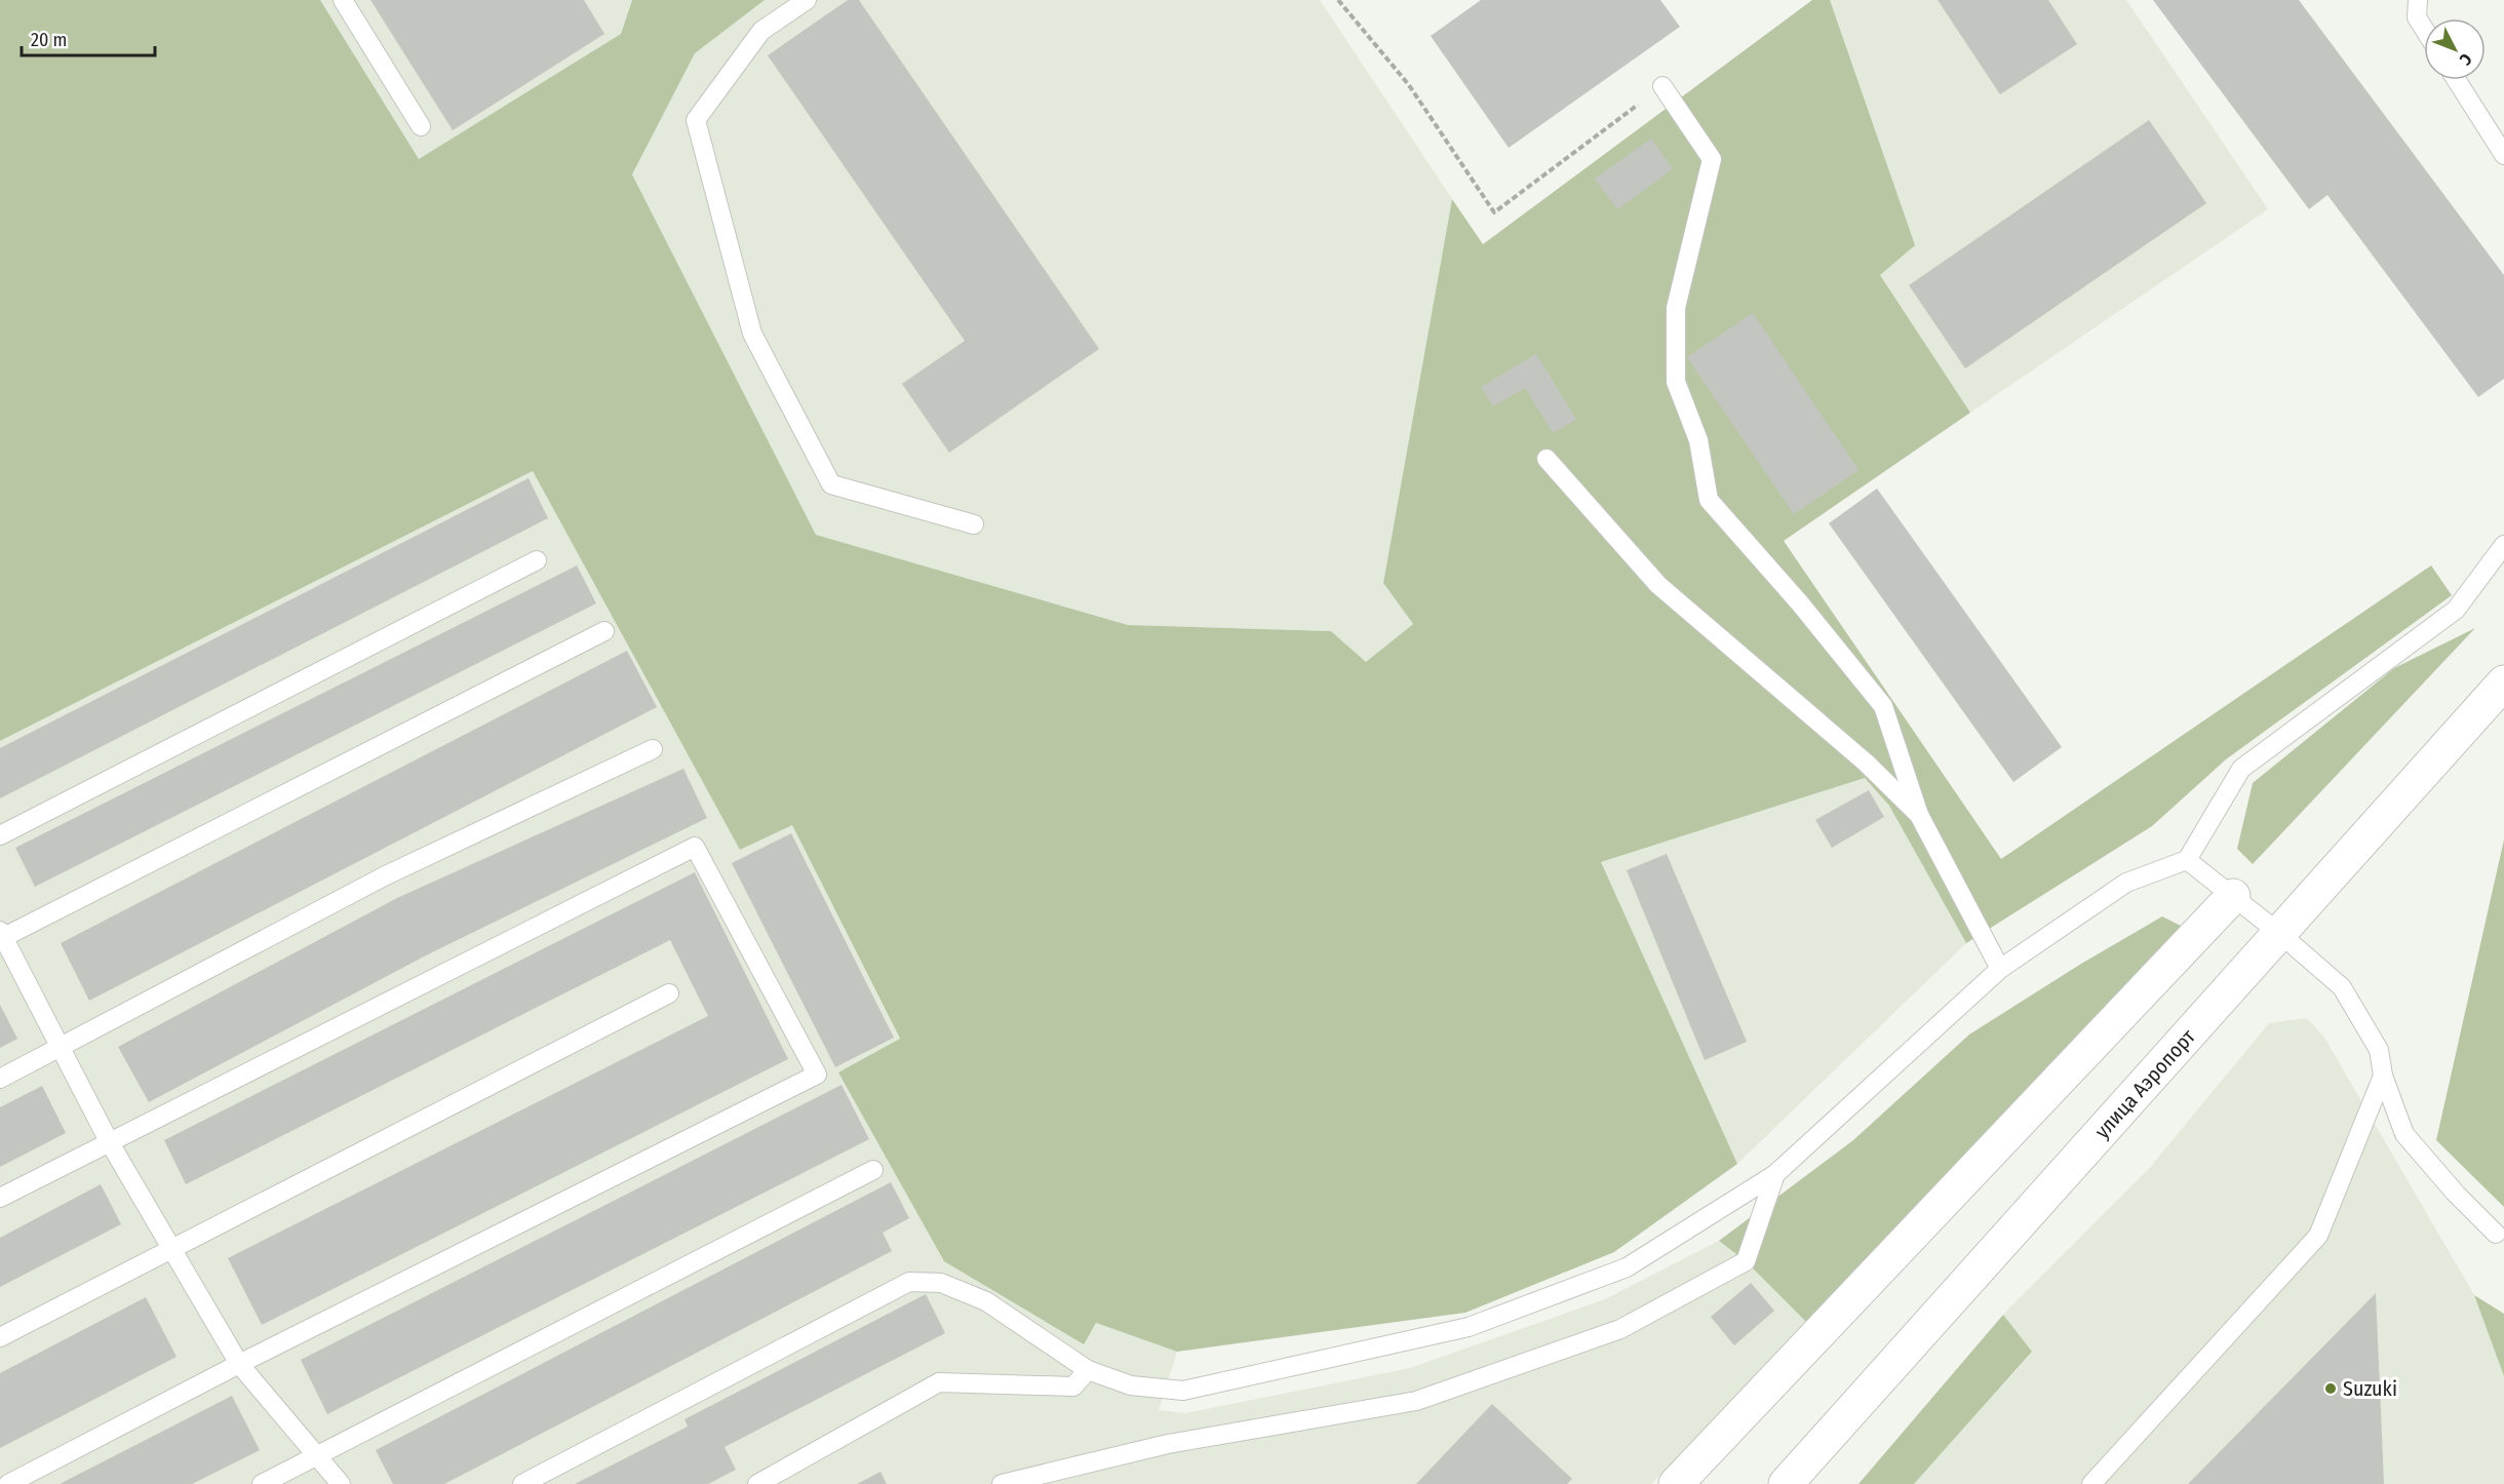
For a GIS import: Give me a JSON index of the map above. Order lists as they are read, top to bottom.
{
  "streets": {
    "main road": ["улица Аэропорт"]
  },
  "places": ["Suzuki"],
  "scale_bar": "20 m",
  "north": "bottom right"
}
